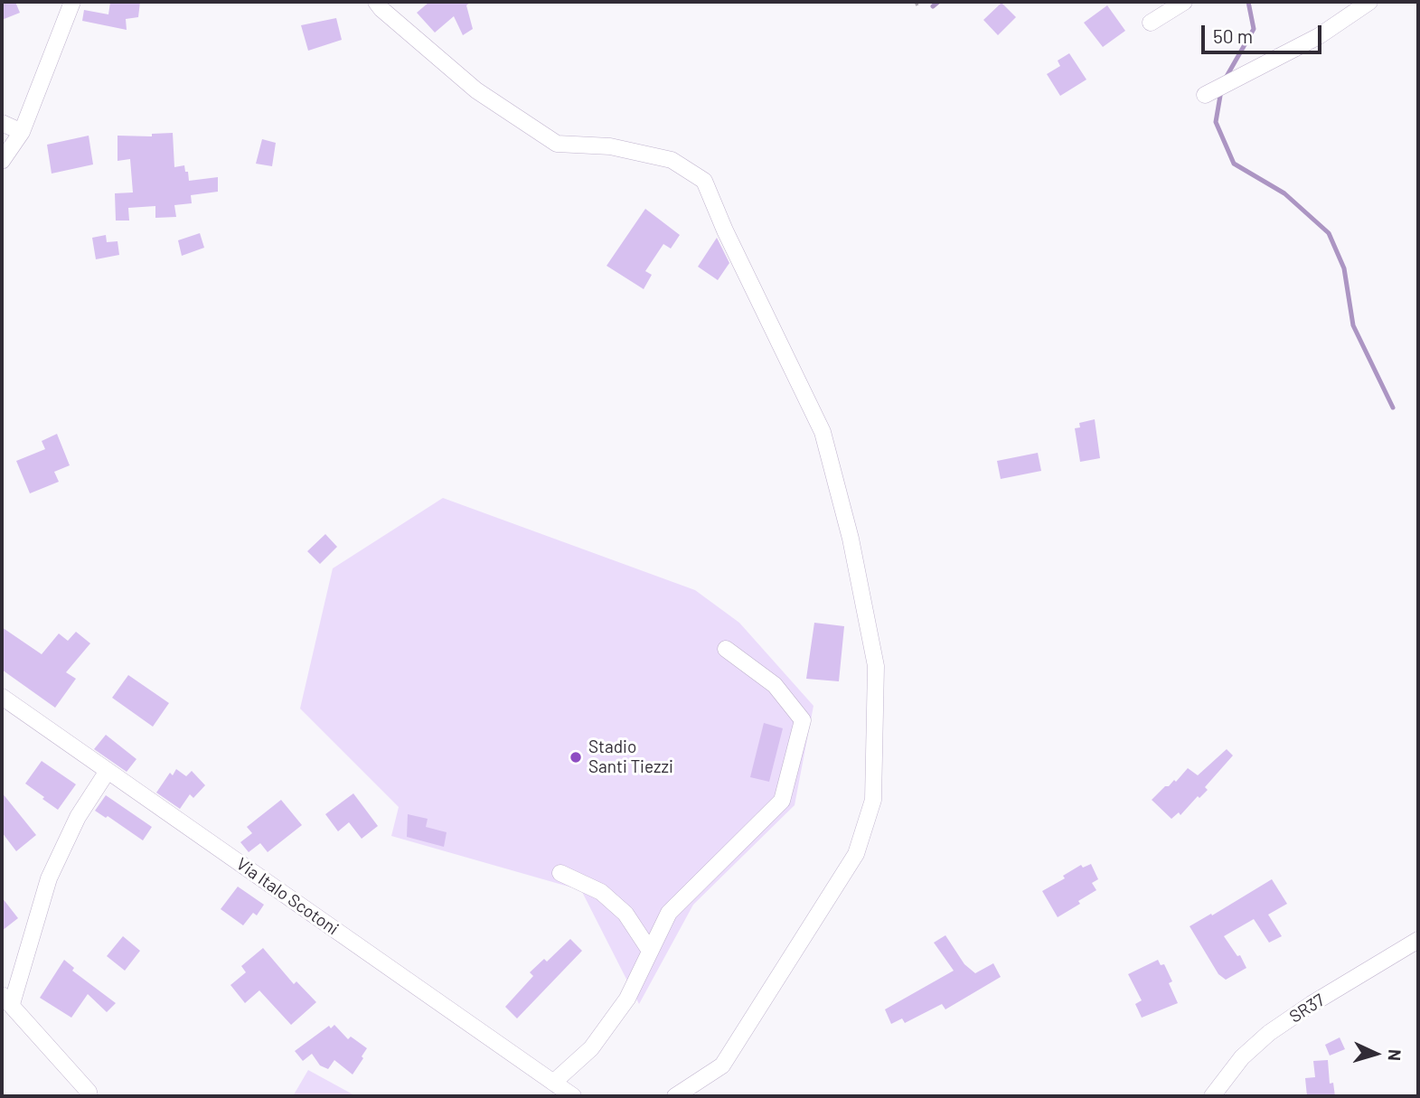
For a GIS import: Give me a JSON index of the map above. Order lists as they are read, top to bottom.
{
  "streets": {
    "street": ["Via Italo Scotoni", "SR37"]
  },
  "places": ["Stadio Santi Tiezzi"],
  "scale_bar": "50 m",
  "north": "right"
}
